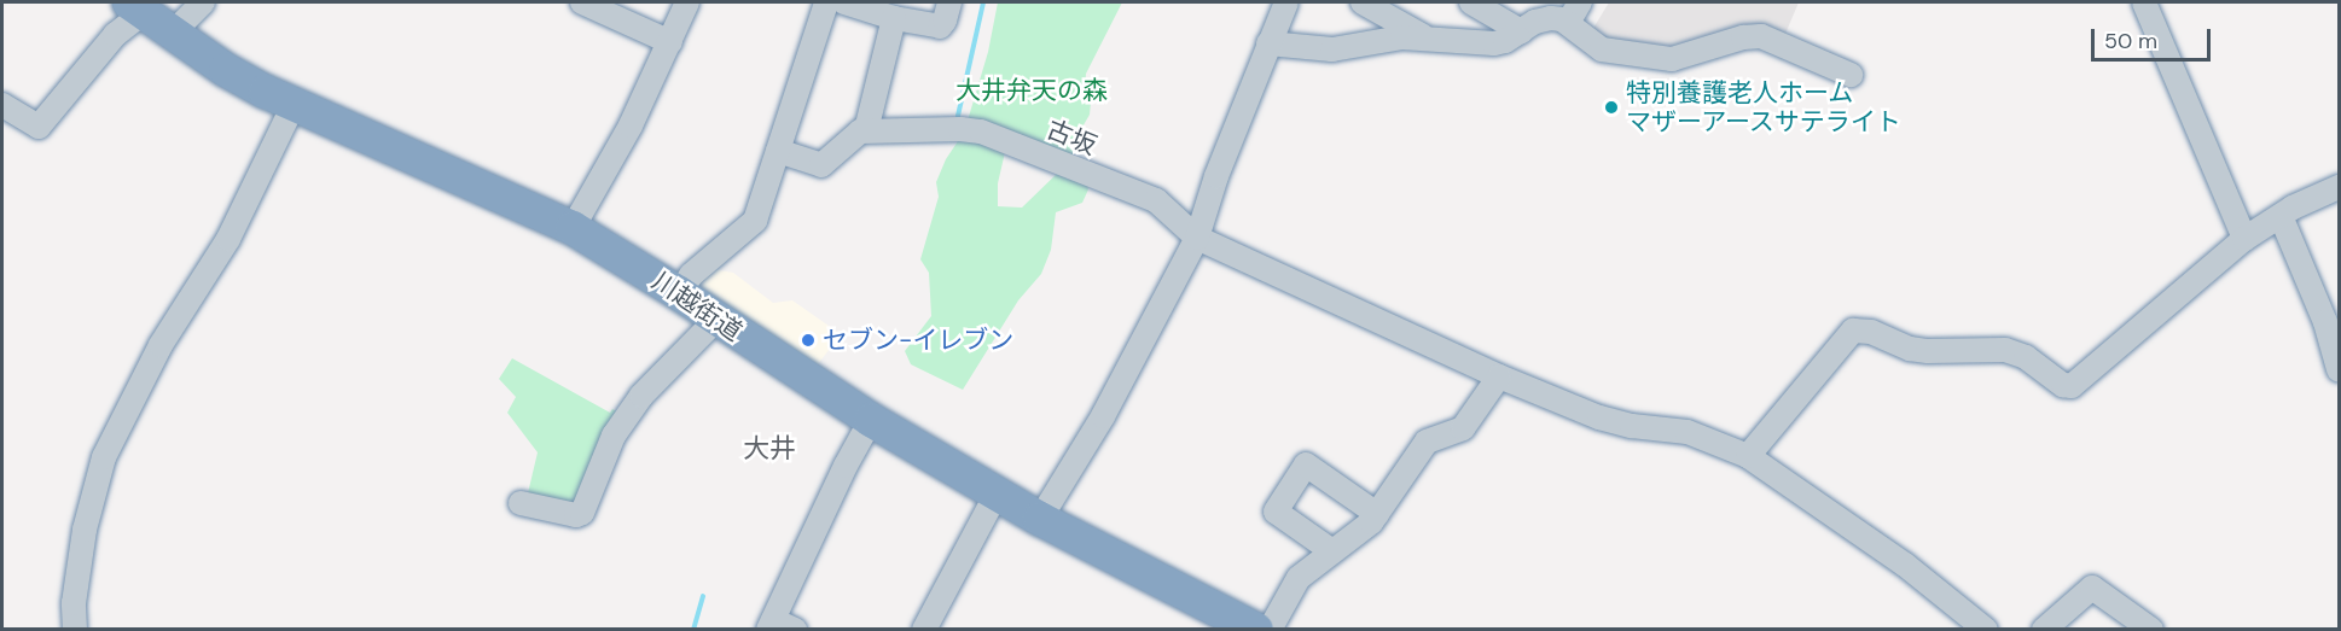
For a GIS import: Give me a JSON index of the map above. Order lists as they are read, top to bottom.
{
  "streets": {
    "highway": ["川越街道"],
    "street": ["古坂"]
  },
  "districts": ["大井"],
  "parks": ["大井弁天の森"],
  "places": ["特別養護老人ホーム マザーアースサテライト", "セブン-イレブン"],
  "scale_bar": "50 m"
}
